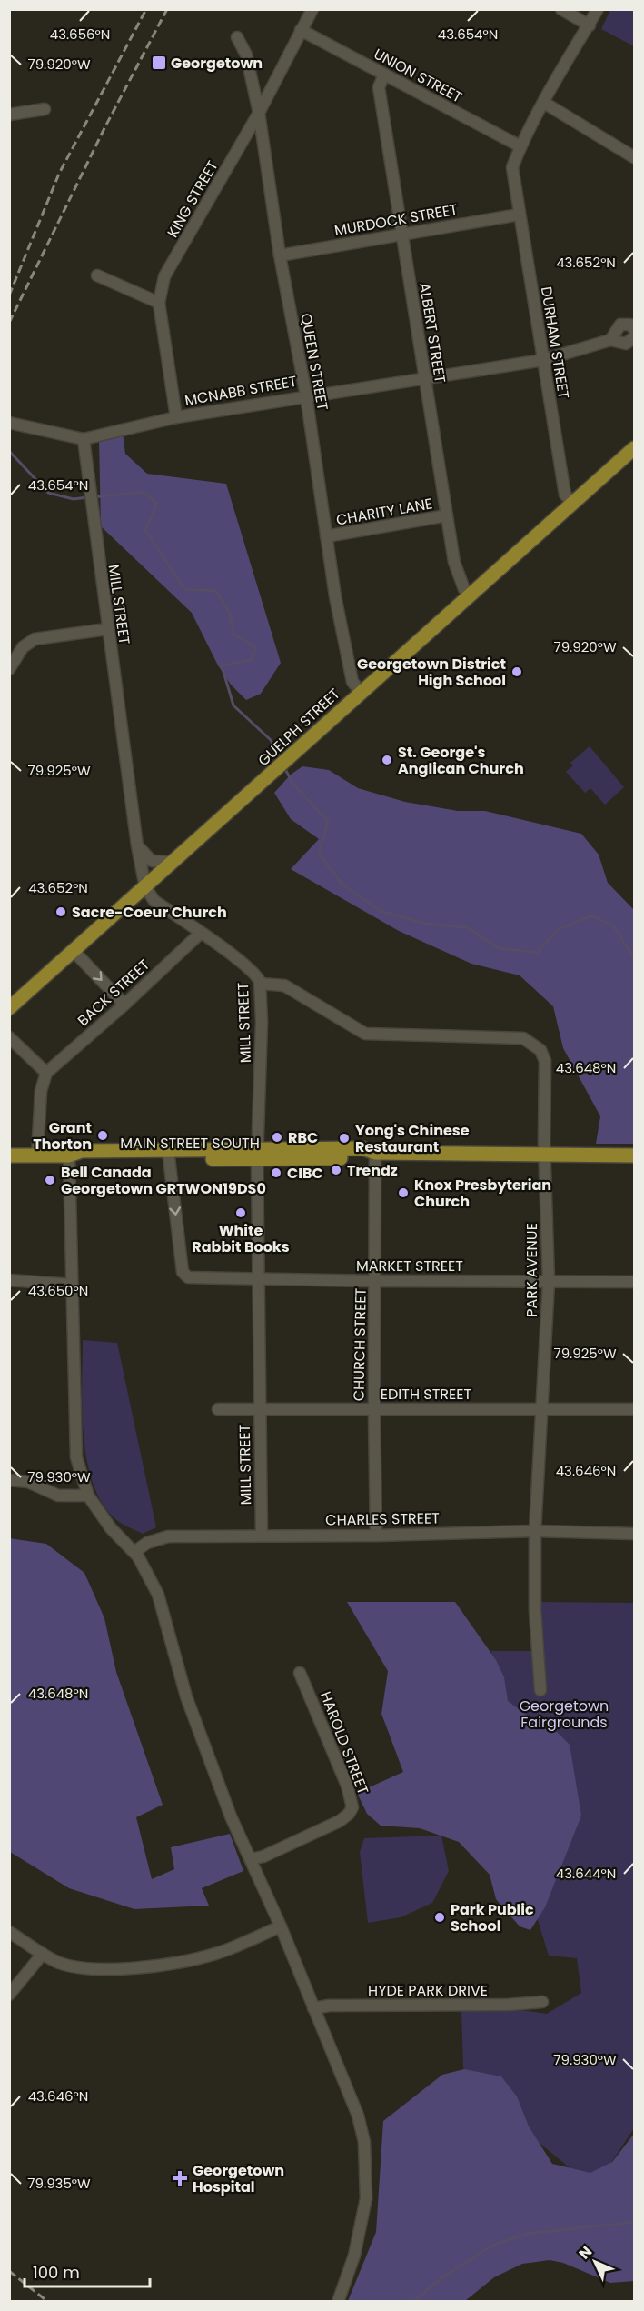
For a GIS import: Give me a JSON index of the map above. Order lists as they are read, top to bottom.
{
  "streets": {
    "main road": ["GUELPH STREET", "MAIN STREET SOUTH"],
    "street": [
      "UNION STREET",
      "KING STREET",
      "MURDOCK STREET",
      "ALBERT STREET",
      "DURHAM STREET",
      "QUEEN STREET",
      "MCNABB STREET",
      "CHARITY LANE",
      "MILL STREET",
      "BACK STREET",
      "MARKET STREET",
      "PARK AVENUE",
      "CHURCH STREET",
      "EDITH STREET",
      "CHARLES STREET",
      "HAROLD STREET",
      "HYDE PARK DRIVE"
    ]
  },
  "crossings": [
    ["UNION STREET", "KING STREET"],
    ["UNION STREET", "ALBERT STREET"],
    ["UNION STREET", "DURHAM STREET"],
    ["KING STREET", "QUEEN STREET"],
    ["KING STREET", "MCNABB STREET"],
    ["MURDOCK STREET", "ALBERT STREET"],
    ["MURDOCK STREET", "DURHAM STREET"],
    ["MURDOCK STREET", "QUEEN STREET"],
    ["ALBERT STREET", "MCNABB STREET"],
    ["ALBERT STREET", "CHARITY LANE"],
    ["ALBERT STREET", "GUELPH STREET"],
    ["DURHAM STREET", "MCNABB STREET"],
    ["DURHAM STREET", "GUELPH STREET"],
    ["QUEEN STREET", "MCNABB STREET"],
    ["QUEEN STREET", "CHARITY LANE"],
    ["QUEEN STREET", "GUELPH STREET"],
    ["MCNABB STREET", "MILL STREET"],
    ["MILL STREET", "GUELPH STREET"],
    ["MILL STREET", "BACK STREET"],
    ["MILL STREET", "MAIN STREET SOUTH"],
    ["MILL STREET", "MARKET STREET"],
    ["MILL STREET", "PARK AVENUE"],
    ["MILL STREET", "EDITH STREET"],
    ["MILL STREET", "CHARLES STREET"],
    ["MAIN STREET SOUTH", "MARKET STREET"],
    ["MAIN STREET SOUTH", "PARK AVENUE"],
    ["MAIN STREET SOUTH", "CHURCH STREET"],
    ["MARKET STREET", "PARK AVENUE"],
    ["MARKET STREET", "CHURCH STREET"],
    ["PARK AVENUE", "EDITH STREET"],
    ["PARK AVENUE", "CHARLES STREET"],
    ["CHURCH STREET", "EDITH STREET"],
    ["CHURCH STREET", "CHARLES STREET"]
  ],
  "parks": ["Georgetown Fairgrounds"],
  "places": {
    "transit": ["Georgetown"],
    "other": [
      "Georgetown District High School",
      "St. George's Anglican Church",
      "Sacre-Coeur Church",
      "Grant Thorton",
      "RBC",
      "Yong's Chinese Restaurant",
      "Trendz",
      "CIBC",
      "Bell Canada Georgetown GRTWON19DS0",
      "Knox Presbyterian Church",
      "White Rabbit Books",
      "Park Public School"
    ],
    "health": ["Georgetown Hospital"]
  },
  "scale_bar": "100 m",
  "north": "top left",
  "coordinates": [
    "43.656°N",
    "43.654°N",
    "79.920°W",
    "43.652°N",
    "79.925°W",
    "43.648°N",
    "43.650°N",
    "43.646°N",
    "79.930°W",
    "43.644°N",
    "79.935°W"
  ]
}
